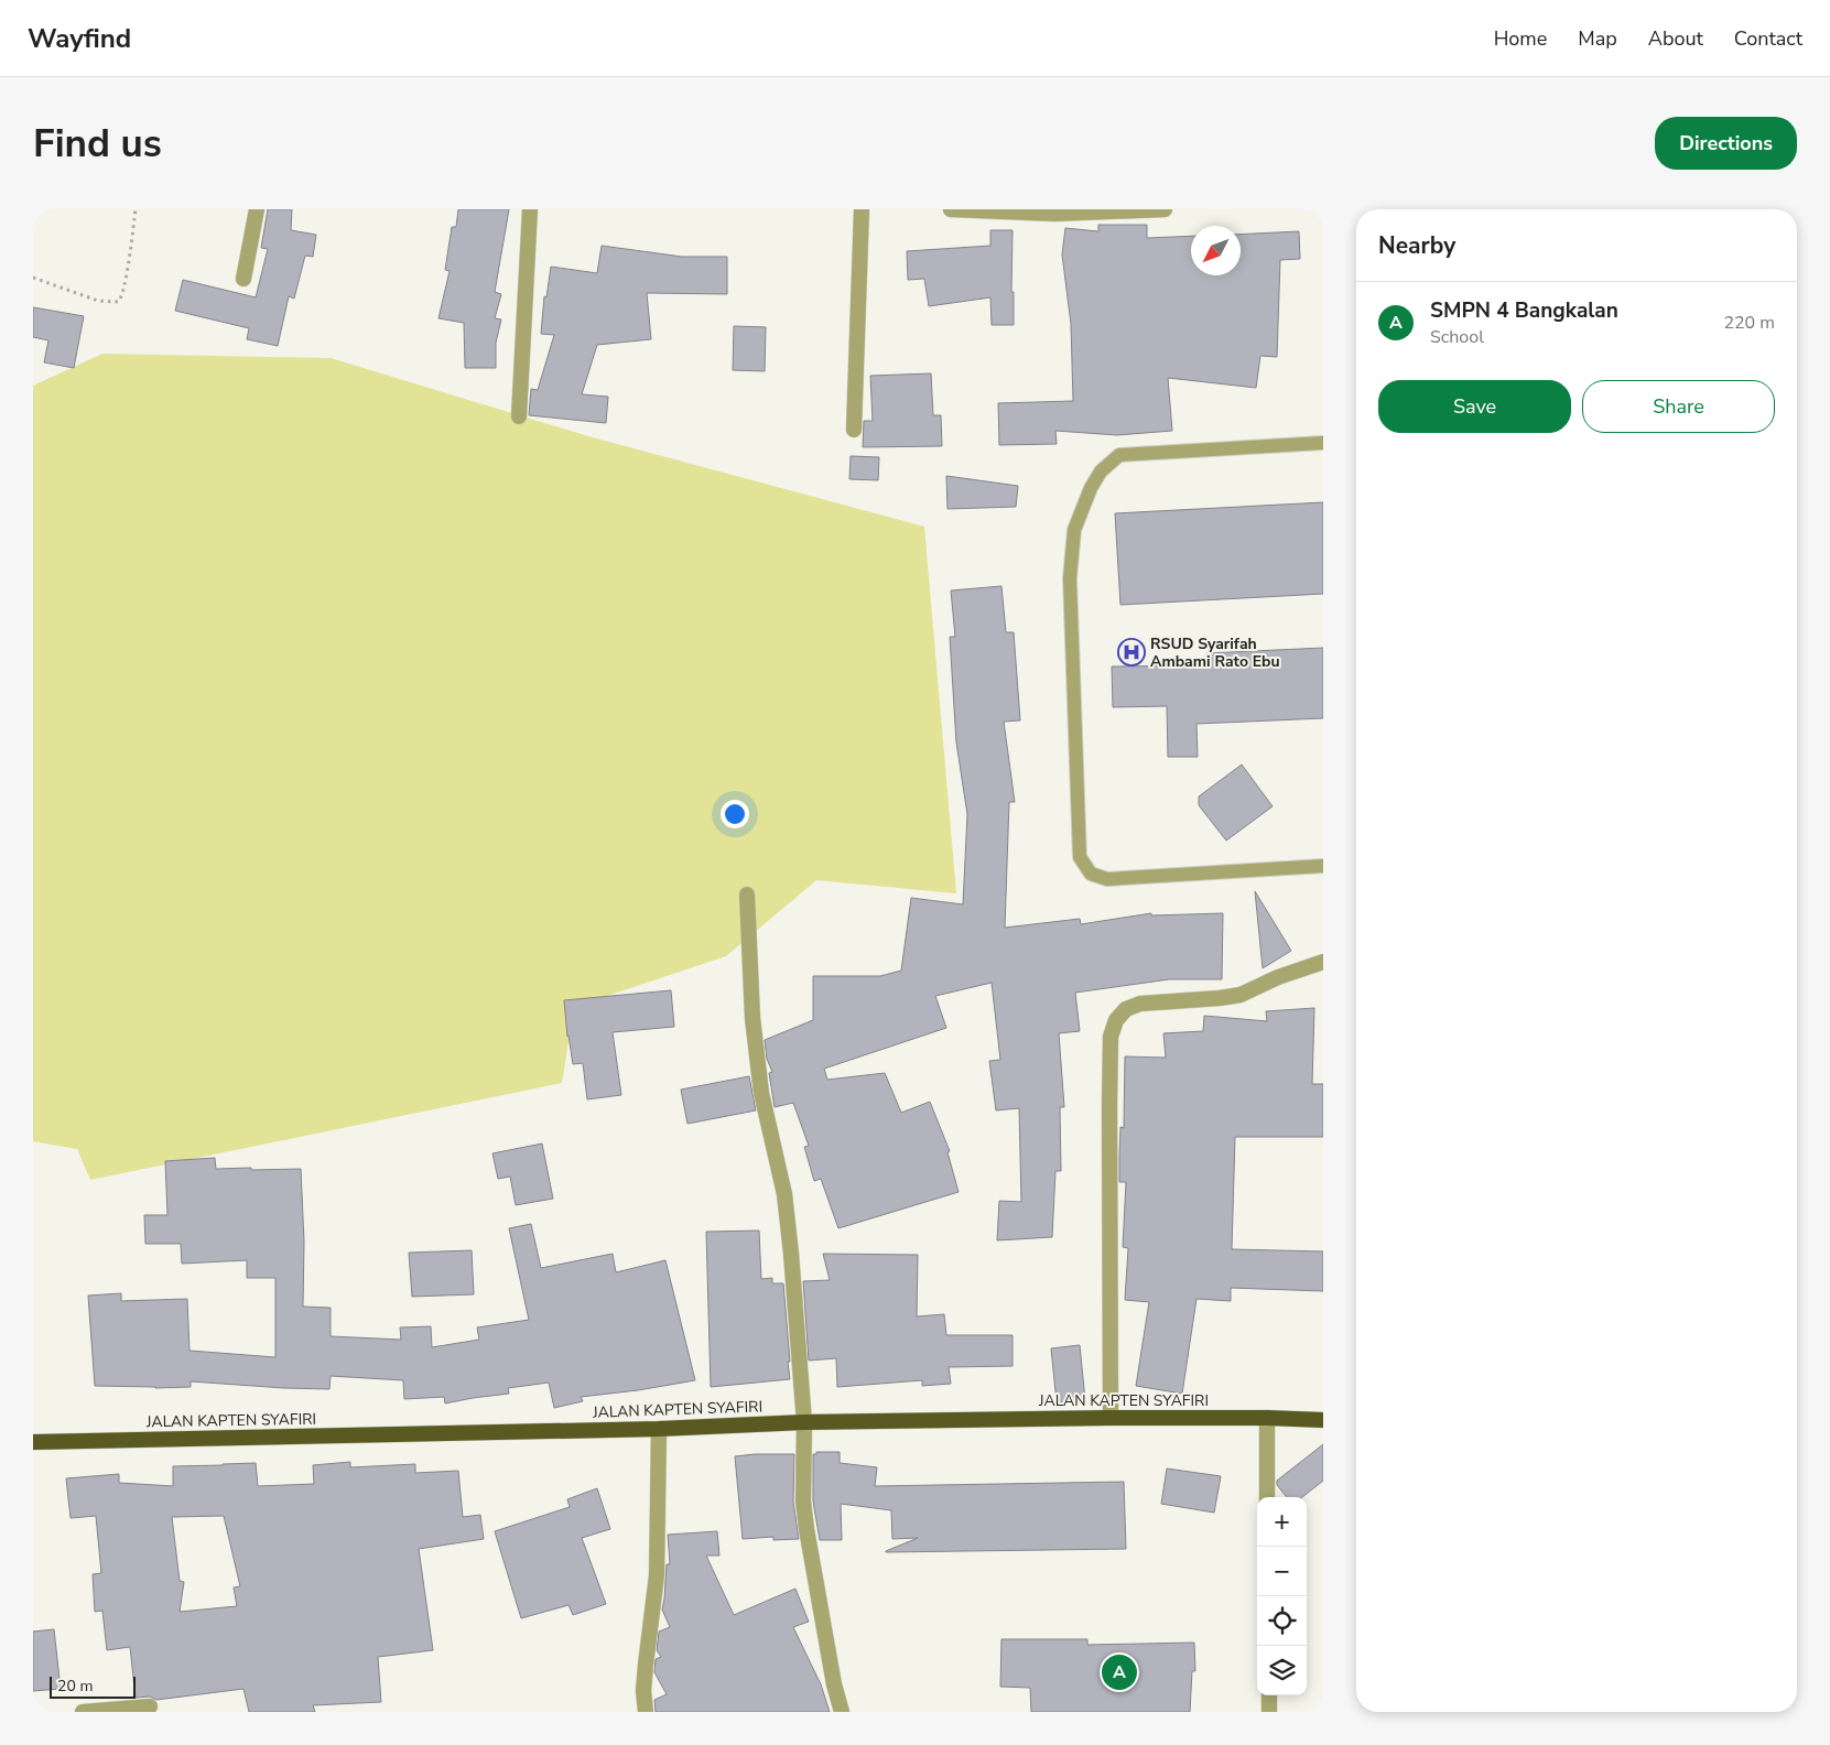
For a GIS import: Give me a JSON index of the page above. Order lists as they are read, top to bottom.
{
  "streets": {
    "highway": ["JALAN KAPTEN SYAFIRI"]
  },
  "places": {
    "hospital": ["RSUD Syarifah Ambami Rato Ebu"]
  },
  "scale_bar": "20 m",
  "north": "bottom left",
  "page": {
    "header": "Wayfind",
    "nav": [
      "Home",
      "Map",
      "About",
      "Contact"
    ],
    "buttons": [
      "Directions",
      ["Save", "Share"]
    ],
    "title": "Find us",
    "heading": "Nearby",
    "list": [
      {
        "mark": "A",
        "name": "SMPN 4 Bangkalan",
        "note": "School",
        "value": "220 m"
      }
    ],
    "map_buttons": ["+", "−"],
    "pins": "A",
    "scale": "20 m"
  }
}
